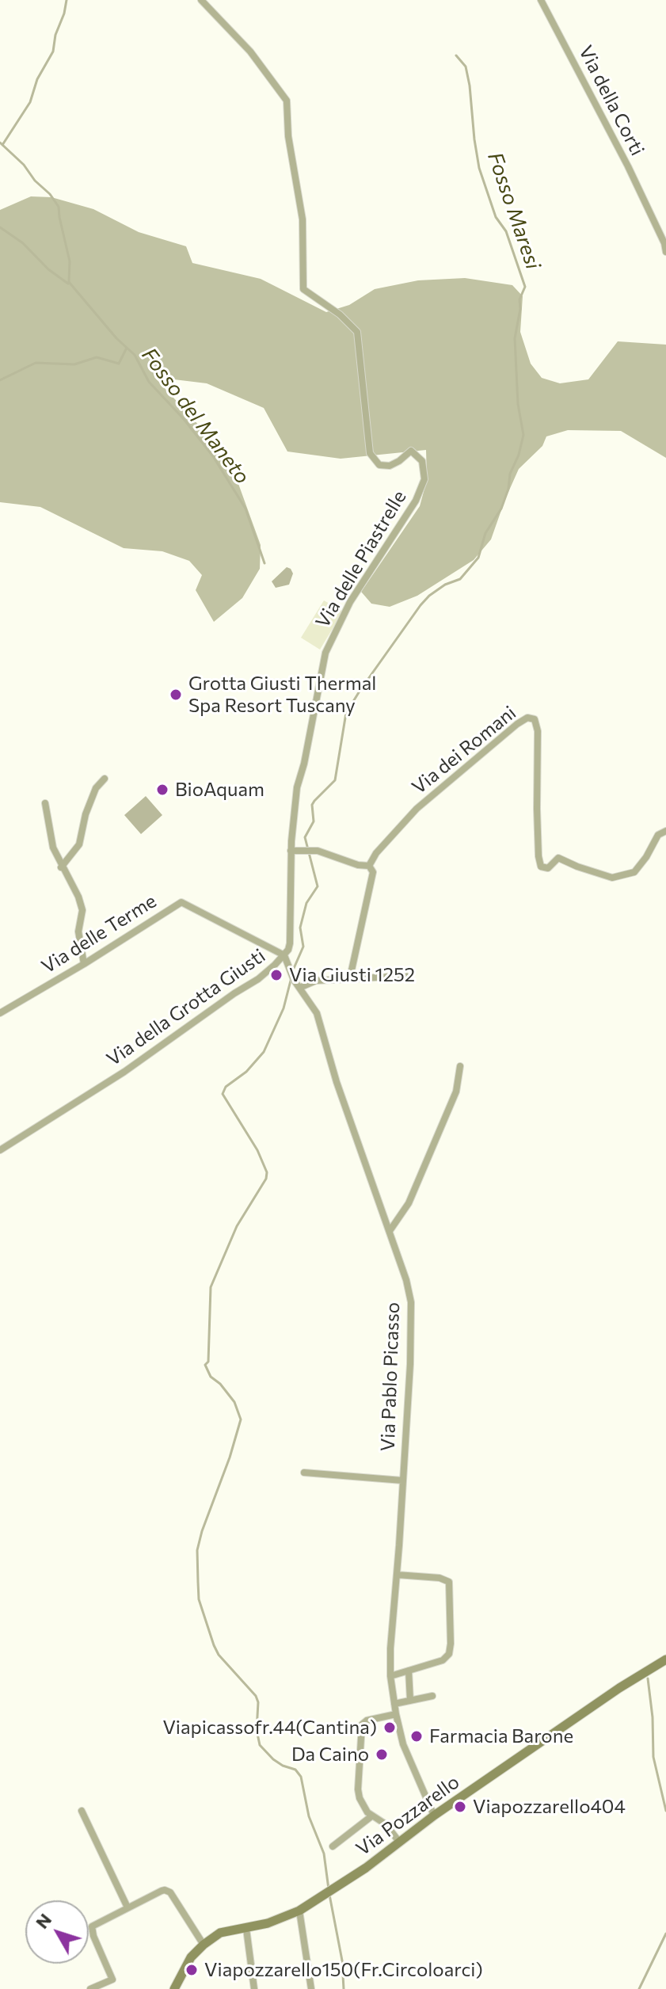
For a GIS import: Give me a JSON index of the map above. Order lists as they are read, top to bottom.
{
  "streets": {
    "street": [
      "Via della Corti",
      "Via delle Piastrelle",
      "Via dei Romani",
      "Via delle Terme",
      "Via della Grotta Giusti",
      "Via Pablo Picasso",
      "Via Pozzarello"
    ]
  },
  "crossings": [
    ["Via delle Piastrelle", "Via della Grotta Giusti"],
    ["Via delle Terme", "Via della Grotta Giusti"],
    ["Via delle Terme", "Via Pablo Picasso"],
    ["Via della Grotta Giusti", "Via Pablo Picasso"],
    ["Via Pablo Picasso", "Via Pozzarello"]
  ],
  "water": ["Fosso Maresi", "Fosso del Maneto"],
  "places": [
    "Grotta Giusti Thermal Spa Resort Tuscany",
    "BioAquam",
    "Via Giusti 1252",
    "Viapicassofr.44(Cantina)",
    "Farmacia Barone",
    "Da Caino",
    "Viapozzarello404",
    "Viapozzarello150(Fr.Circoloarci)"
  ],
  "north": "top left"
}
